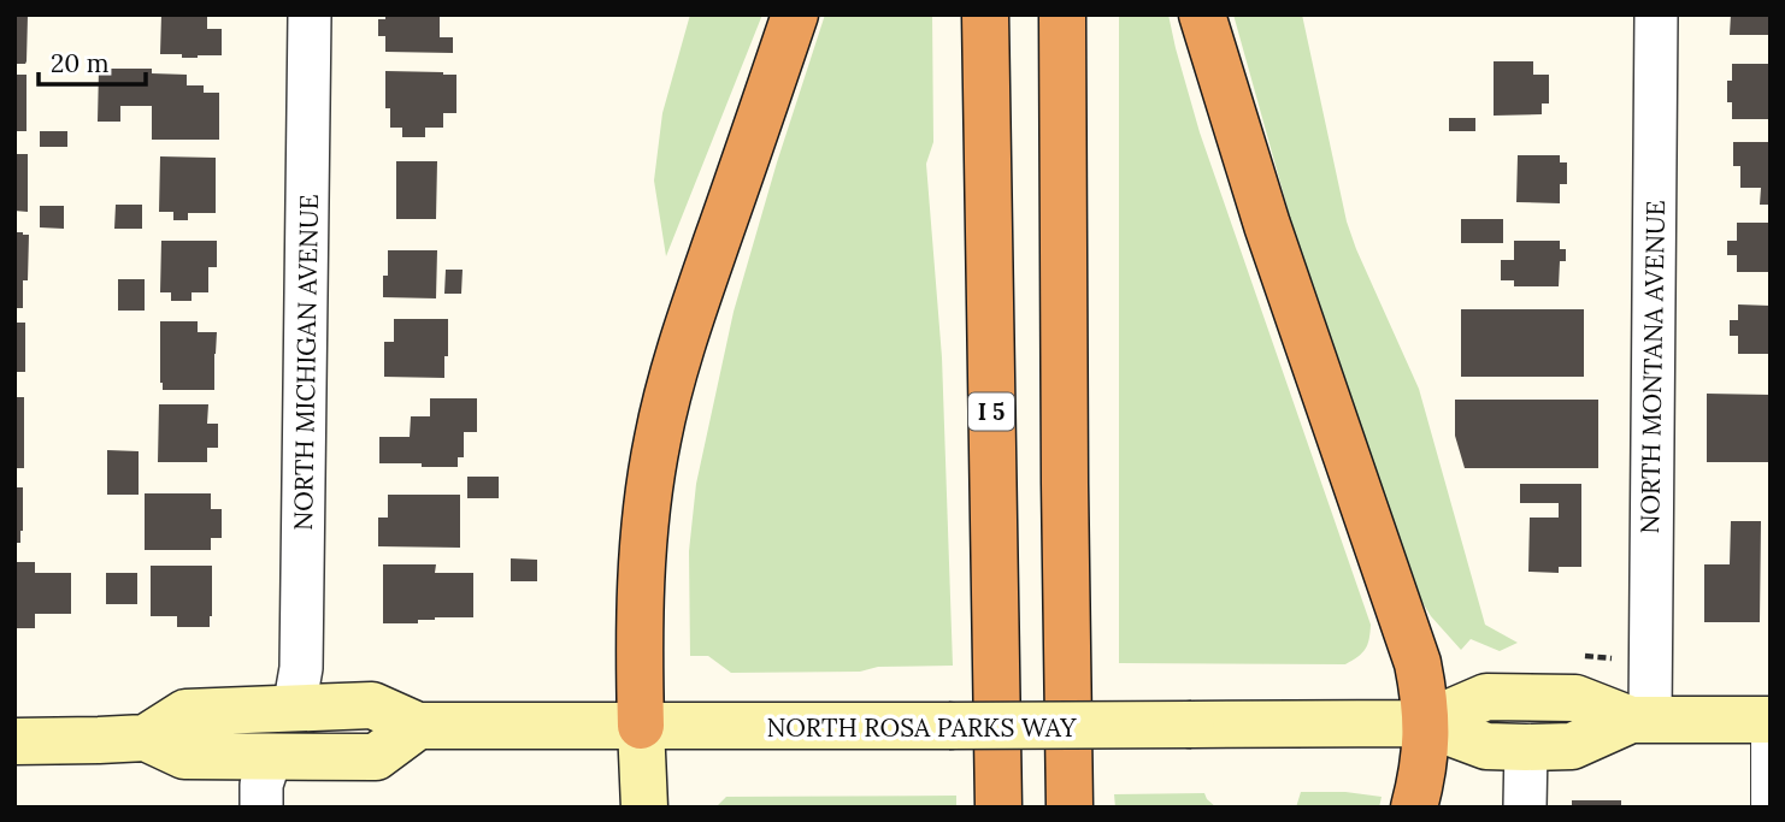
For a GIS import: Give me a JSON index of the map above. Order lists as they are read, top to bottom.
{
  "streets": {
    "highway": ["I 5"],
    "main road": ["NORTH ROSA PARKS WAY"],
    "street": ["NORTH MICHIGAN AVENUE", "NORTH MONTANA AVENUE"]
  },
  "crossings": [
    ["NORTH MICHIGAN AVENUE", "NORTH ROSA PARKS WAY"],
    ["NORTH MONTANA AVENUE", "NORTH ROSA PARKS WAY"]
  ],
  "scale_bar": "20 m"
}
